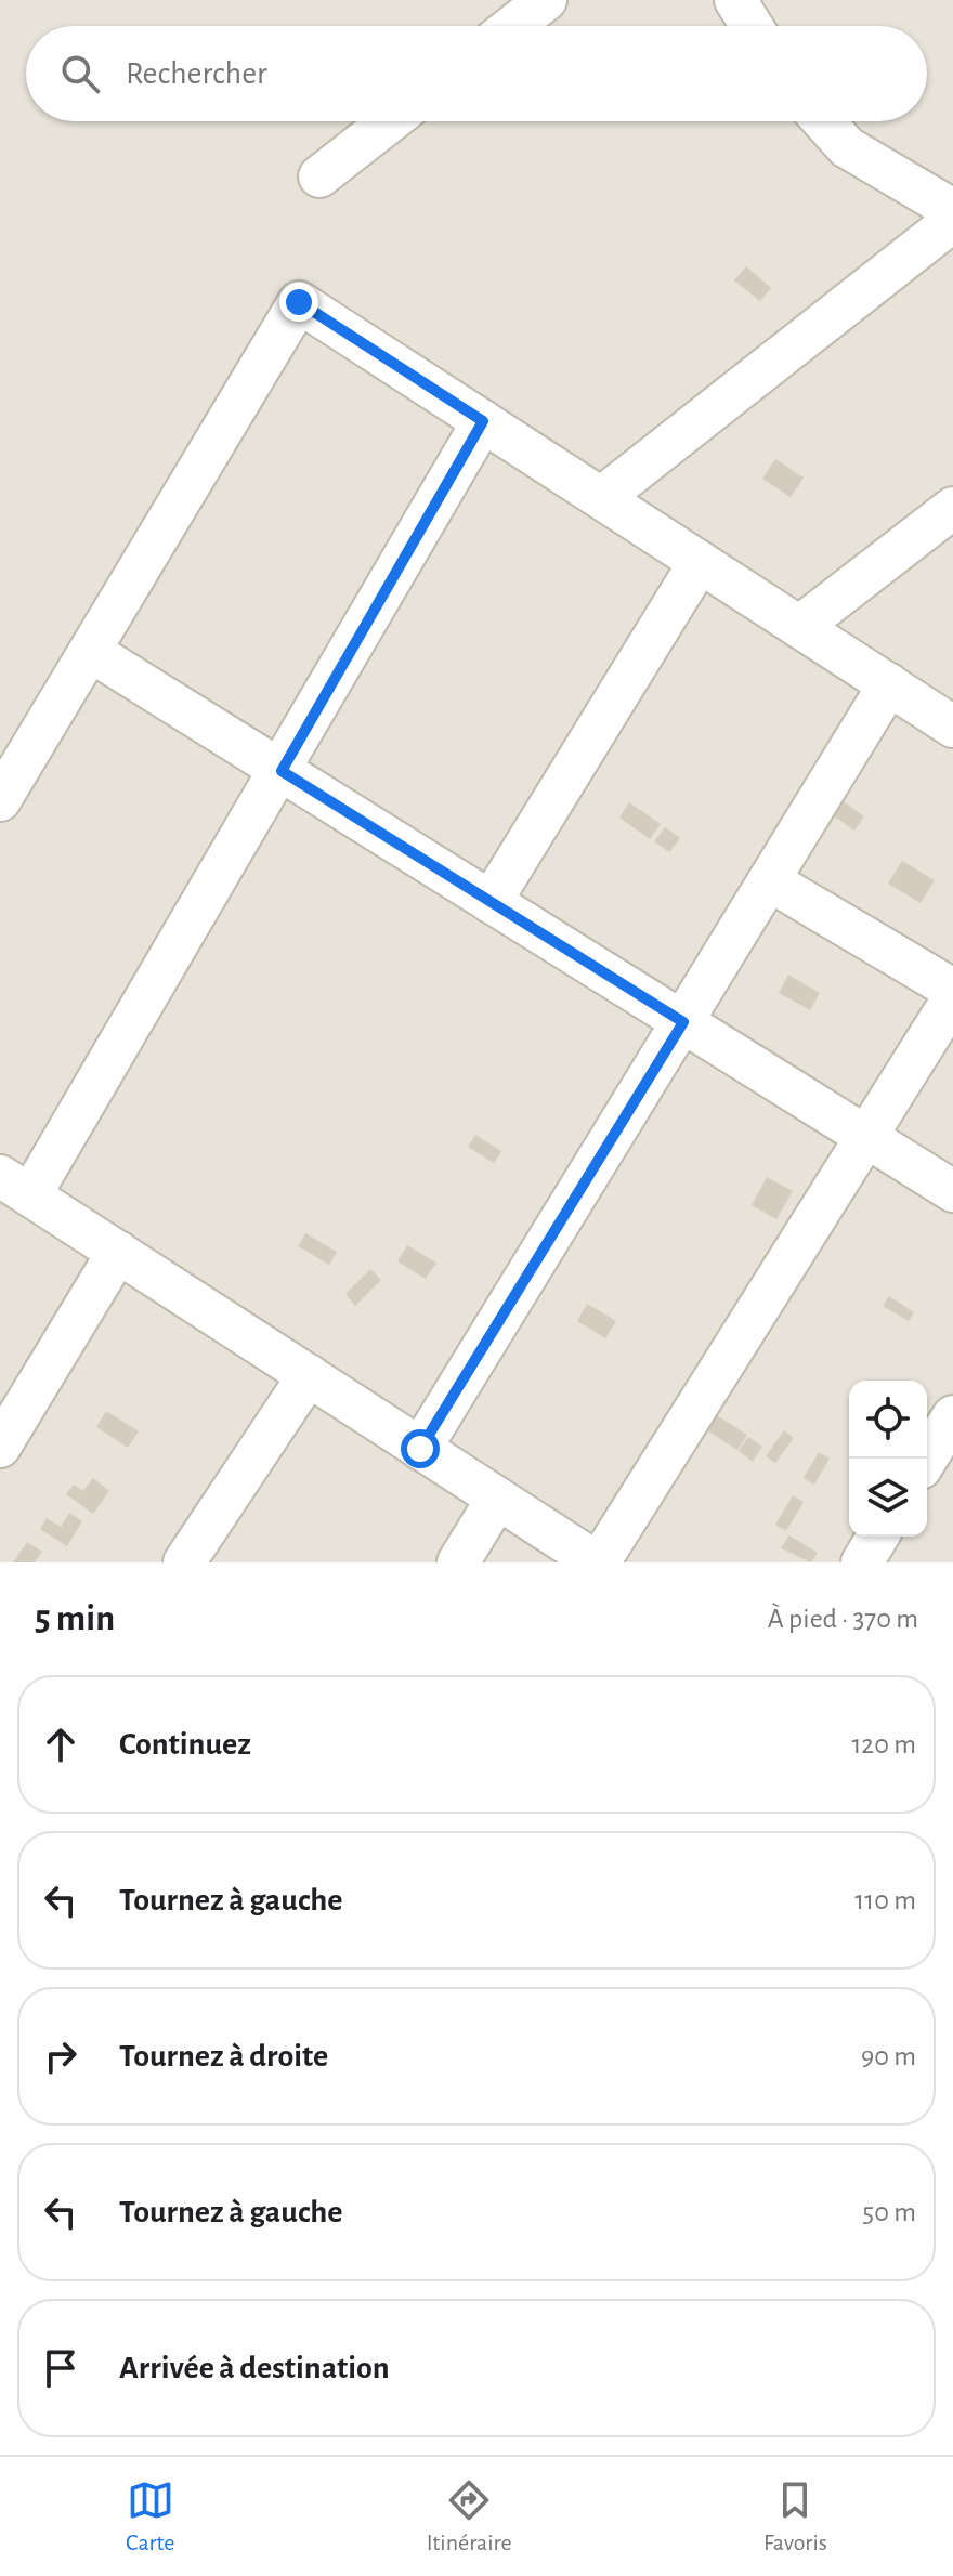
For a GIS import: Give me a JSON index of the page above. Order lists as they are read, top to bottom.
{
  "page": {
    "search": "Rechercher",
    "heading": ["5 min", "À pied · 370 m"],
    "list": [
      ["Continuez", "120 m"],
      ["Tournez à gauche", "110 m"],
      ["Tournez à droite", "90 m"],
      ["Tournez à gauche", "50 m"],
      "Arrivée à destination"
    ],
    "nav": ["Carte", "Itinéraire", "Favoris"]
  }
}
